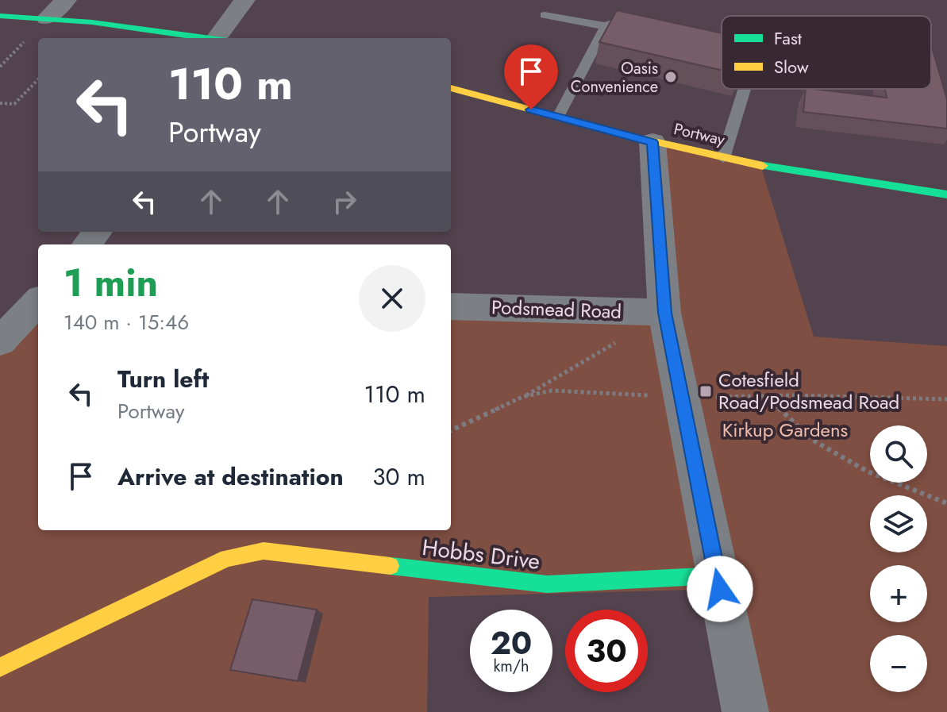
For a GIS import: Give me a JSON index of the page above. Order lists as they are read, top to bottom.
{
  "streets": {
    "street": ["Portway", "Podsmead Road", "Hobbs Drive"]
  },
  "parks": ["Kirkup Gardens"],
  "places": {
    "other": ["Oasis Convenience"],
    "transit": ["Cotesfield Road/Podsmead Road"]
  },
  "legend": ["Fast", "Slow"],
  "page": {
    "turn": ["110 m", "Portway"],
    "heading": ["1 min", "140 m · 15:46"],
    "list": [
      {
        "name": "Turn left",
        "note": "Portway",
        "value": "110 m"
      },
      {
        "name": "Arrive at destination",
        "value": "30 m"
      }
    ],
    "map_buttons": ["+", "−"],
    "speed": "20 km/h",
    "limit": "30"
  }
}
